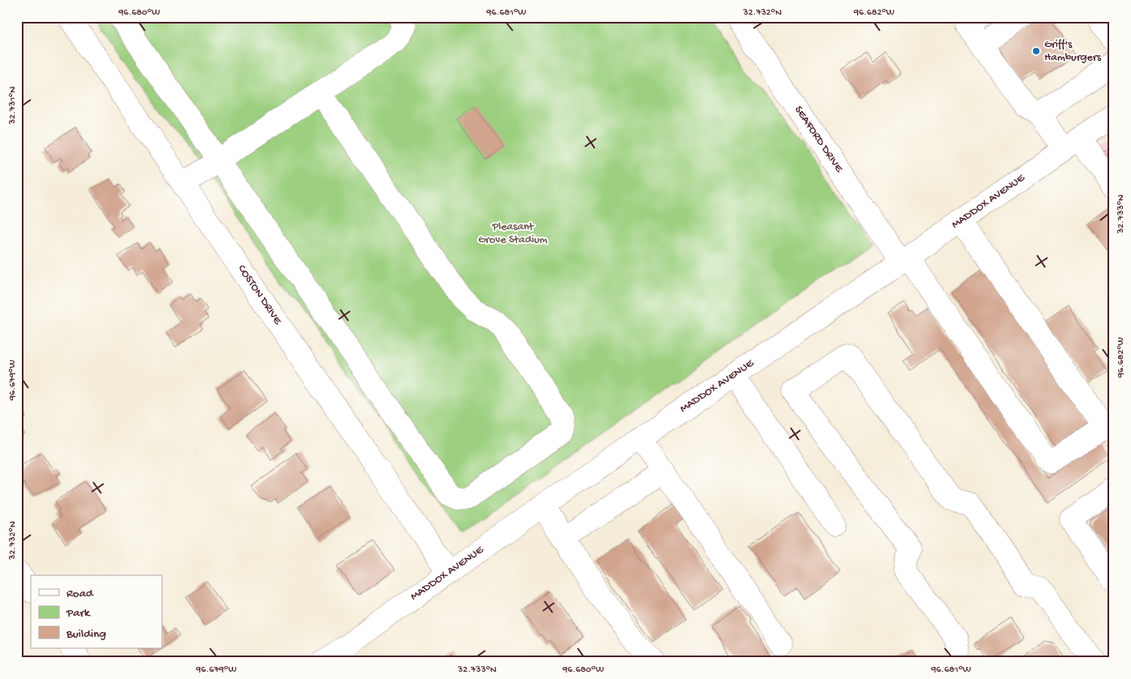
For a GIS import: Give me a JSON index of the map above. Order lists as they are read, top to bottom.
{
  "streets": {
    "street": ["SEAFORD DRIVE", "MADDOX AVENUE", "COSTON DRIVE"]
  },
  "crossings": [
    ["SEAFORD DRIVE", "MADDOX AVENUE"],
    ["MADDOX AVENUE", "COSTON DRIVE"]
  ],
  "parks": ["Pleasant Grove Stadium"],
  "places": ["Griff's Hamburgers"],
  "legend": ["Road", "Park", "Building"],
  "coordinates": [
    "96.680°W",
    "96.681°W",
    "32.732°N",
    "96.682°W",
    "32.731°N",
    "32.733°N",
    "96.679°W"
  ]
}
